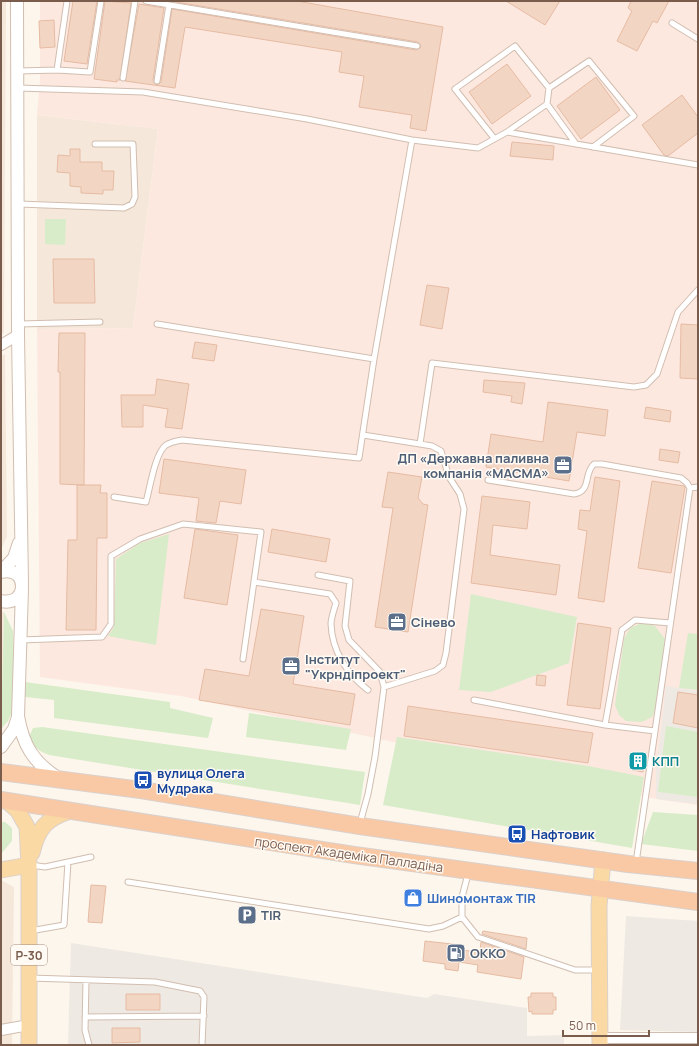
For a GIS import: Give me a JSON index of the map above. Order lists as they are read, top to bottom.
{
  "streets": {
    "highway": ["проспект Академіка Палладіна"],
    "main road": ["Р-30"]
  },
  "crossings": [
    ["проспект Академіка Палладіна", "Р-30"]
  ],
  "places": {
    "office": ["ДП «Державна паливна компанія «МАСМА»", "Сінево", "Інститут \"Укрндіпроект\""],
    "building": ["КПП"],
    "bus stop": ["вулиця Олега Мудрака", "Нафтовик"],
    "shop": ["Шиномонтаж TIR"],
    "parking": ["TIR"],
    "fuel station": ["ОККО"]
  },
  "scale_bar": "50 m"
}
